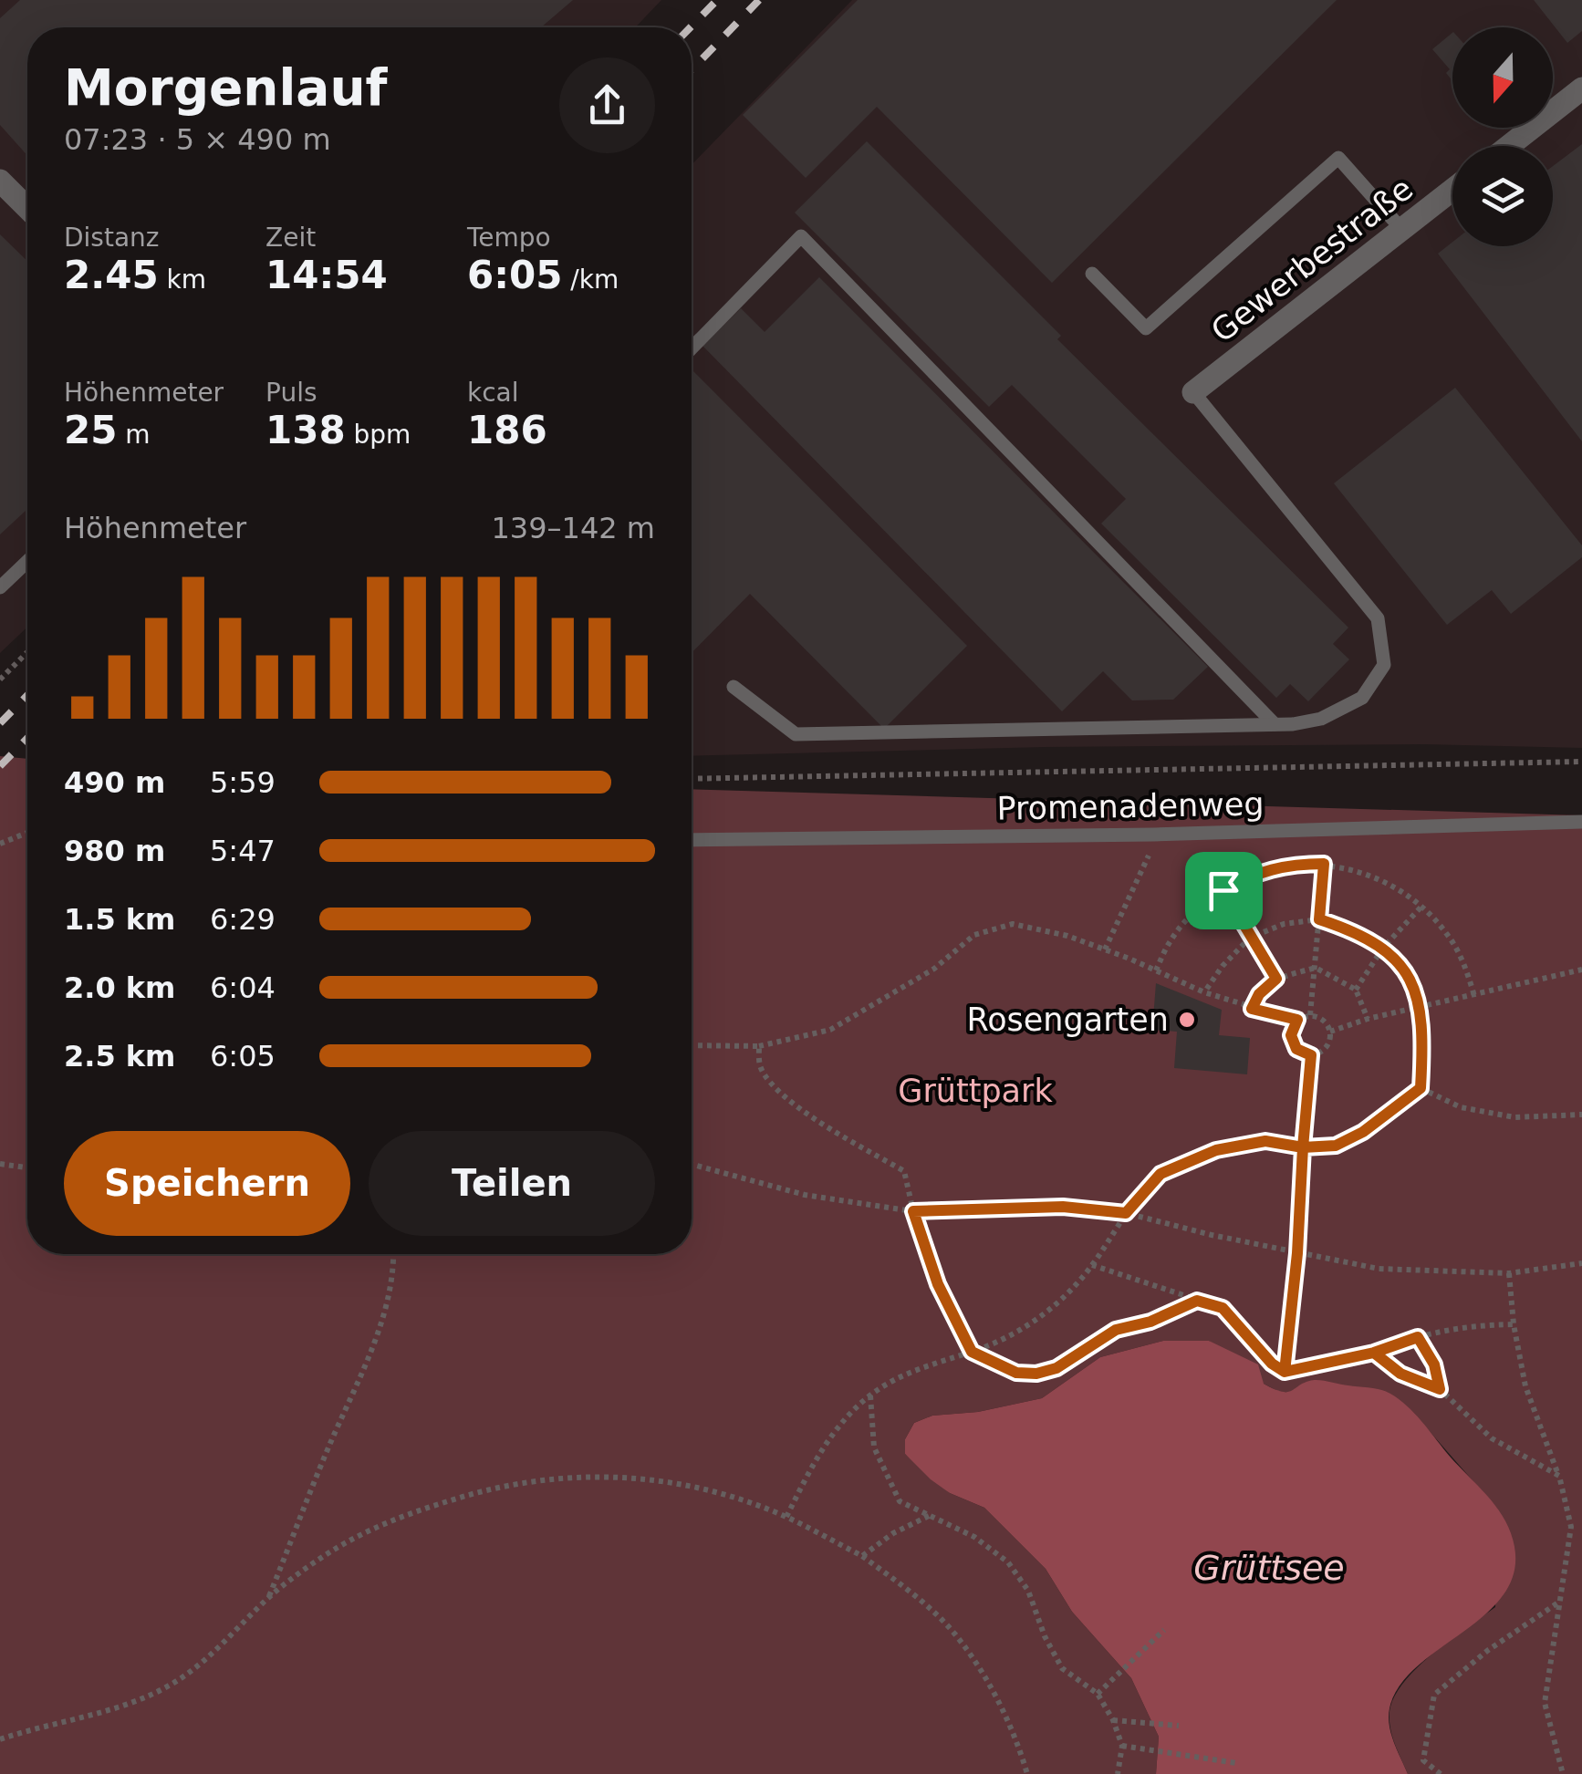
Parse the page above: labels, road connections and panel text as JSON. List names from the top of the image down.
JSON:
{
  "streets": {
    "street": ["Gewerbestraße"],
    "lane": ["Promenadenweg"]
  },
  "water": ["Grüttsee"],
  "parks": ["Grüttpark"],
  "places": ["Rosengarten"],
  "north": "bottom",
  "page": {
    "heading": ["Morgenlauf", "07:23 · 5 × 490 m"],
    "stats": [
      ["Distanz", "2.45 km"],
      ["Zeit", "14:54"],
      ["Tempo", "6:05 /km"],
      ["Höhenmeter", "25 m"],
      ["Puls", "138 bpm"],
      ["kcal", "186"]
    ],
    "chart": ["Höhenmeter", "139–142 m"],
    "list": [
      {
        "name": "490 m",
        "note": "5:59"
      },
      {
        "name": "980 m",
        "note": "5:47"
      },
      {
        "name": "1.5 km",
        "note": "6:29"
      },
      {
        "name": "2.0 km",
        "note": "6:04"
      },
      {
        "name": "2.5 km",
        "note": "6:05"
      }
    ],
    "buttons": ["Speichern", "Teilen"]
  }
}
